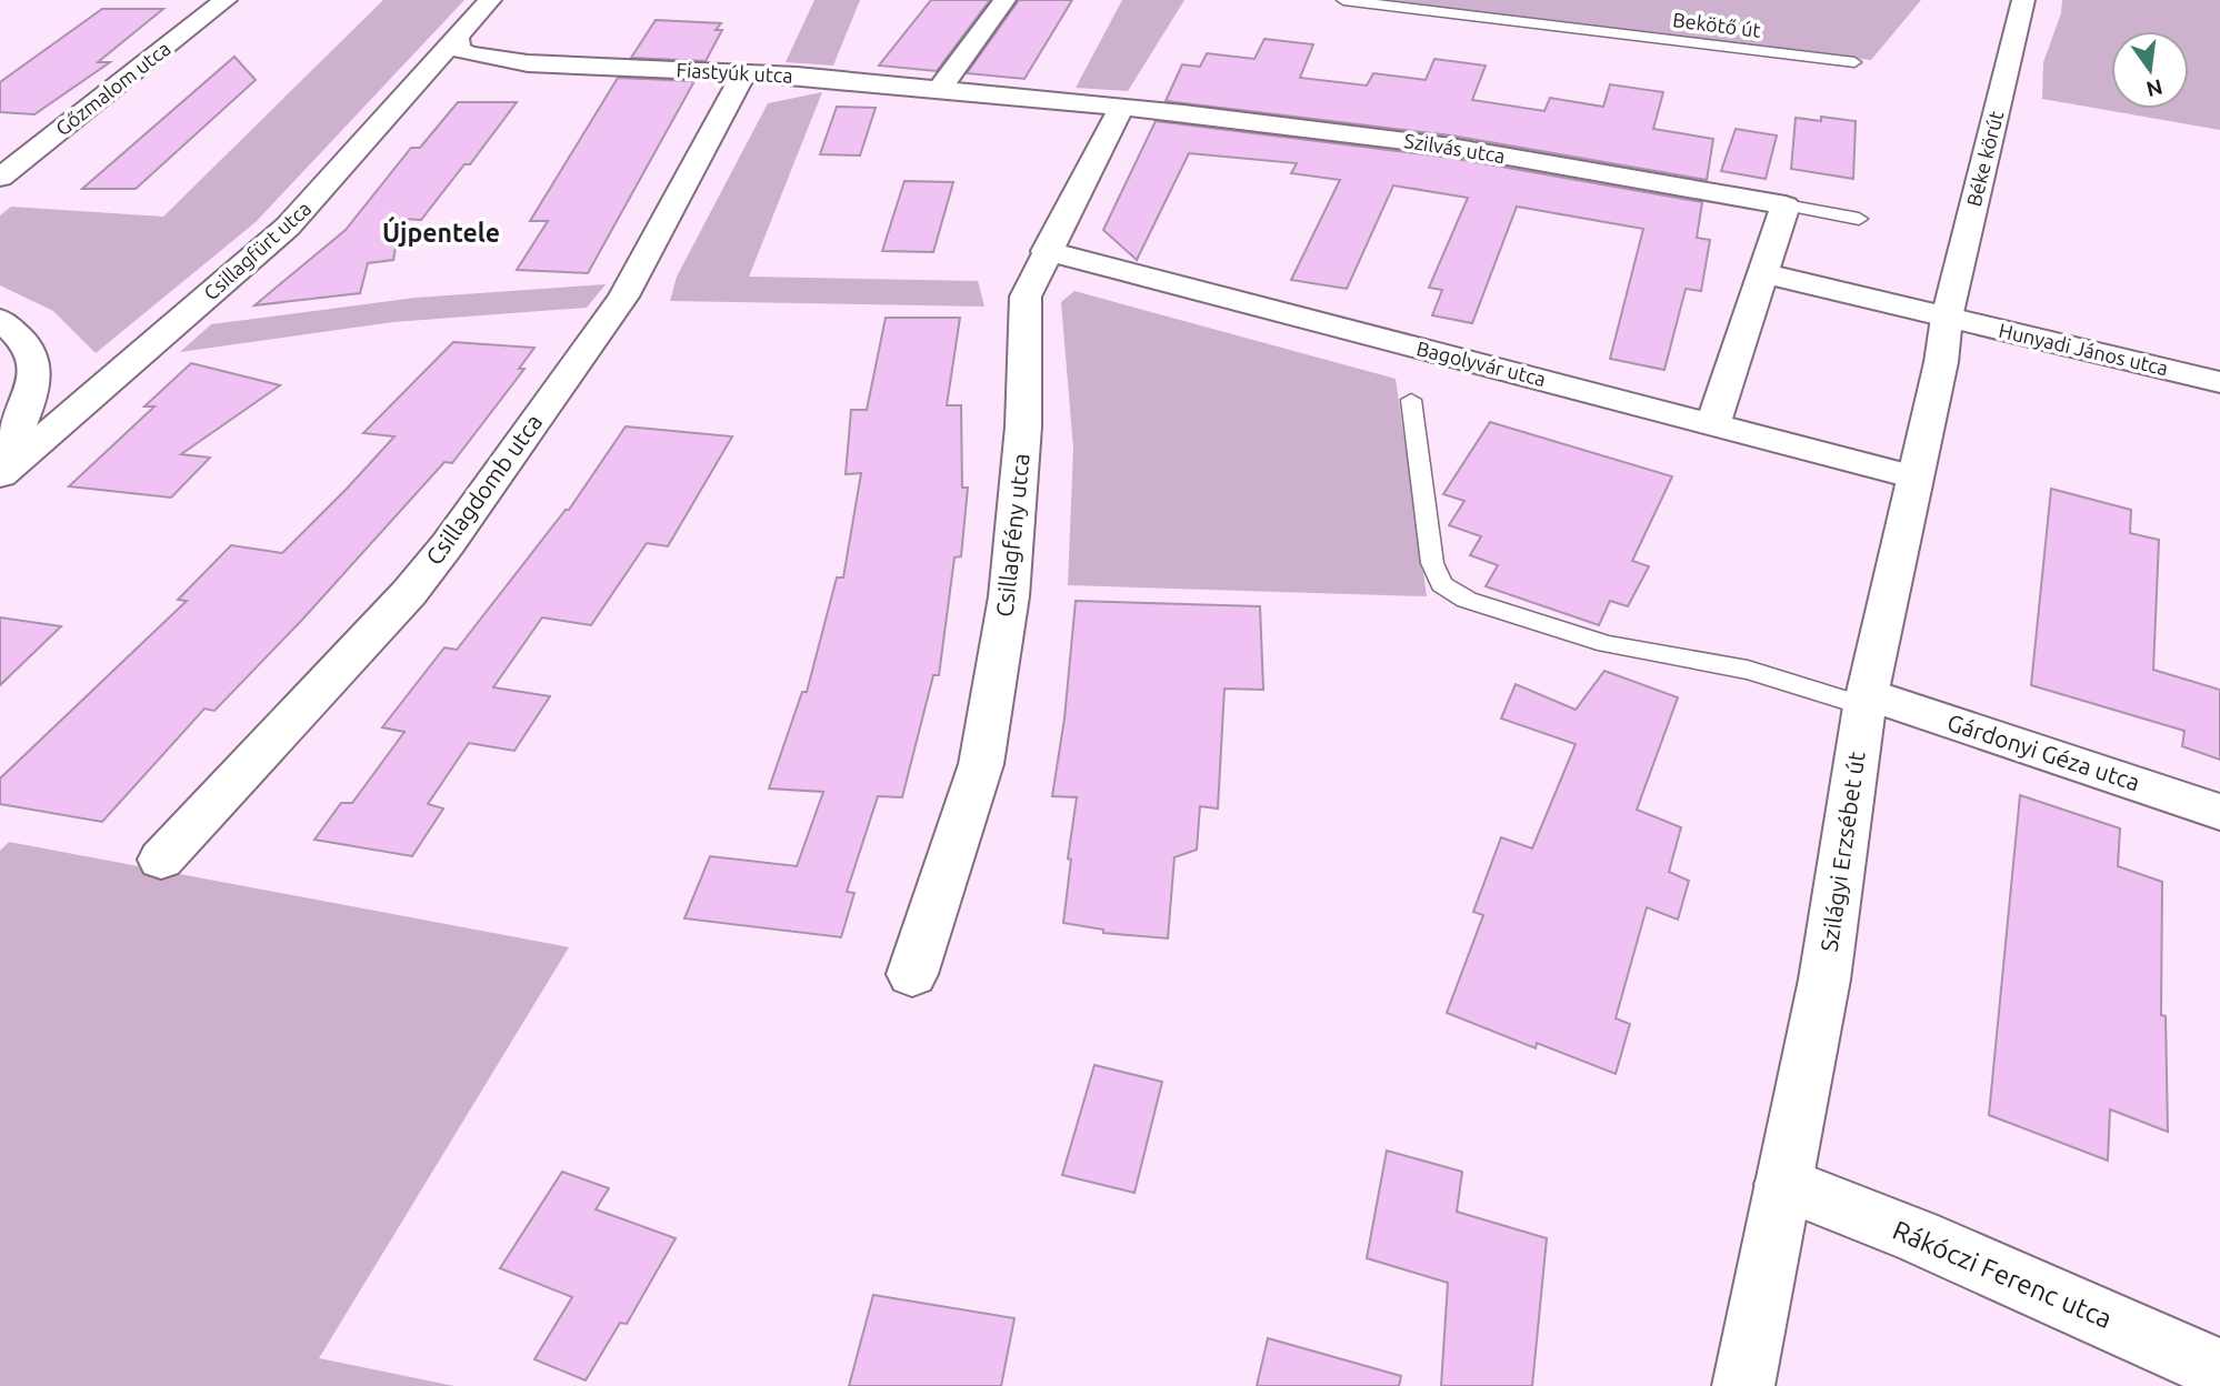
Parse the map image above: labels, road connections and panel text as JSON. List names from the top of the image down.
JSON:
{
  "streets": {
    "street": [
      "Fiastyúk utca",
      "Gőzmalom utca",
      "Szilvás utca",
      "Béke körút",
      "Csillagfürt utca",
      "Hunyadi János utca",
      "Bagolyvár utca",
      "Csillagdomb utca",
      "Csillagfény utca",
      "Gárdonyi Géza utca",
      "Szilágyi Erzsébet út",
      "Rákóczi Ferenc utca"
    ],
    "lane": ["Bekötő út"]
  },
  "crossings": [
    ["Fiastyúk utca", "Szilvás utca"],
    ["Fiastyúk utca", "Csillagfürt utca"],
    ["Fiastyúk utca", "Csillagdomb utca"],
    ["Fiastyúk utca", "Csillagfény utca"],
    ["Szilvás utca", "Csillagfény utca"],
    ["Béke körút", "Hunyadi János utca"],
    ["Béke körút", "Szilágyi Erzsébet út"],
    ["Hunyadi János utca", "Szilágyi Erzsébet út"],
    ["Bagolyvár utca", "Csillagfény utca"],
    ["Bagolyvár utca", "Szilágyi Erzsébet út"],
    ["Gárdonyi Géza utca", "Szilágyi Erzsébet út"],
    ["Szilágyi Erzsébet út", "Rákóczi Ferenc utca"]
  ],
  "districts": ["Újpentele"],
  "north": "bottom"
}
